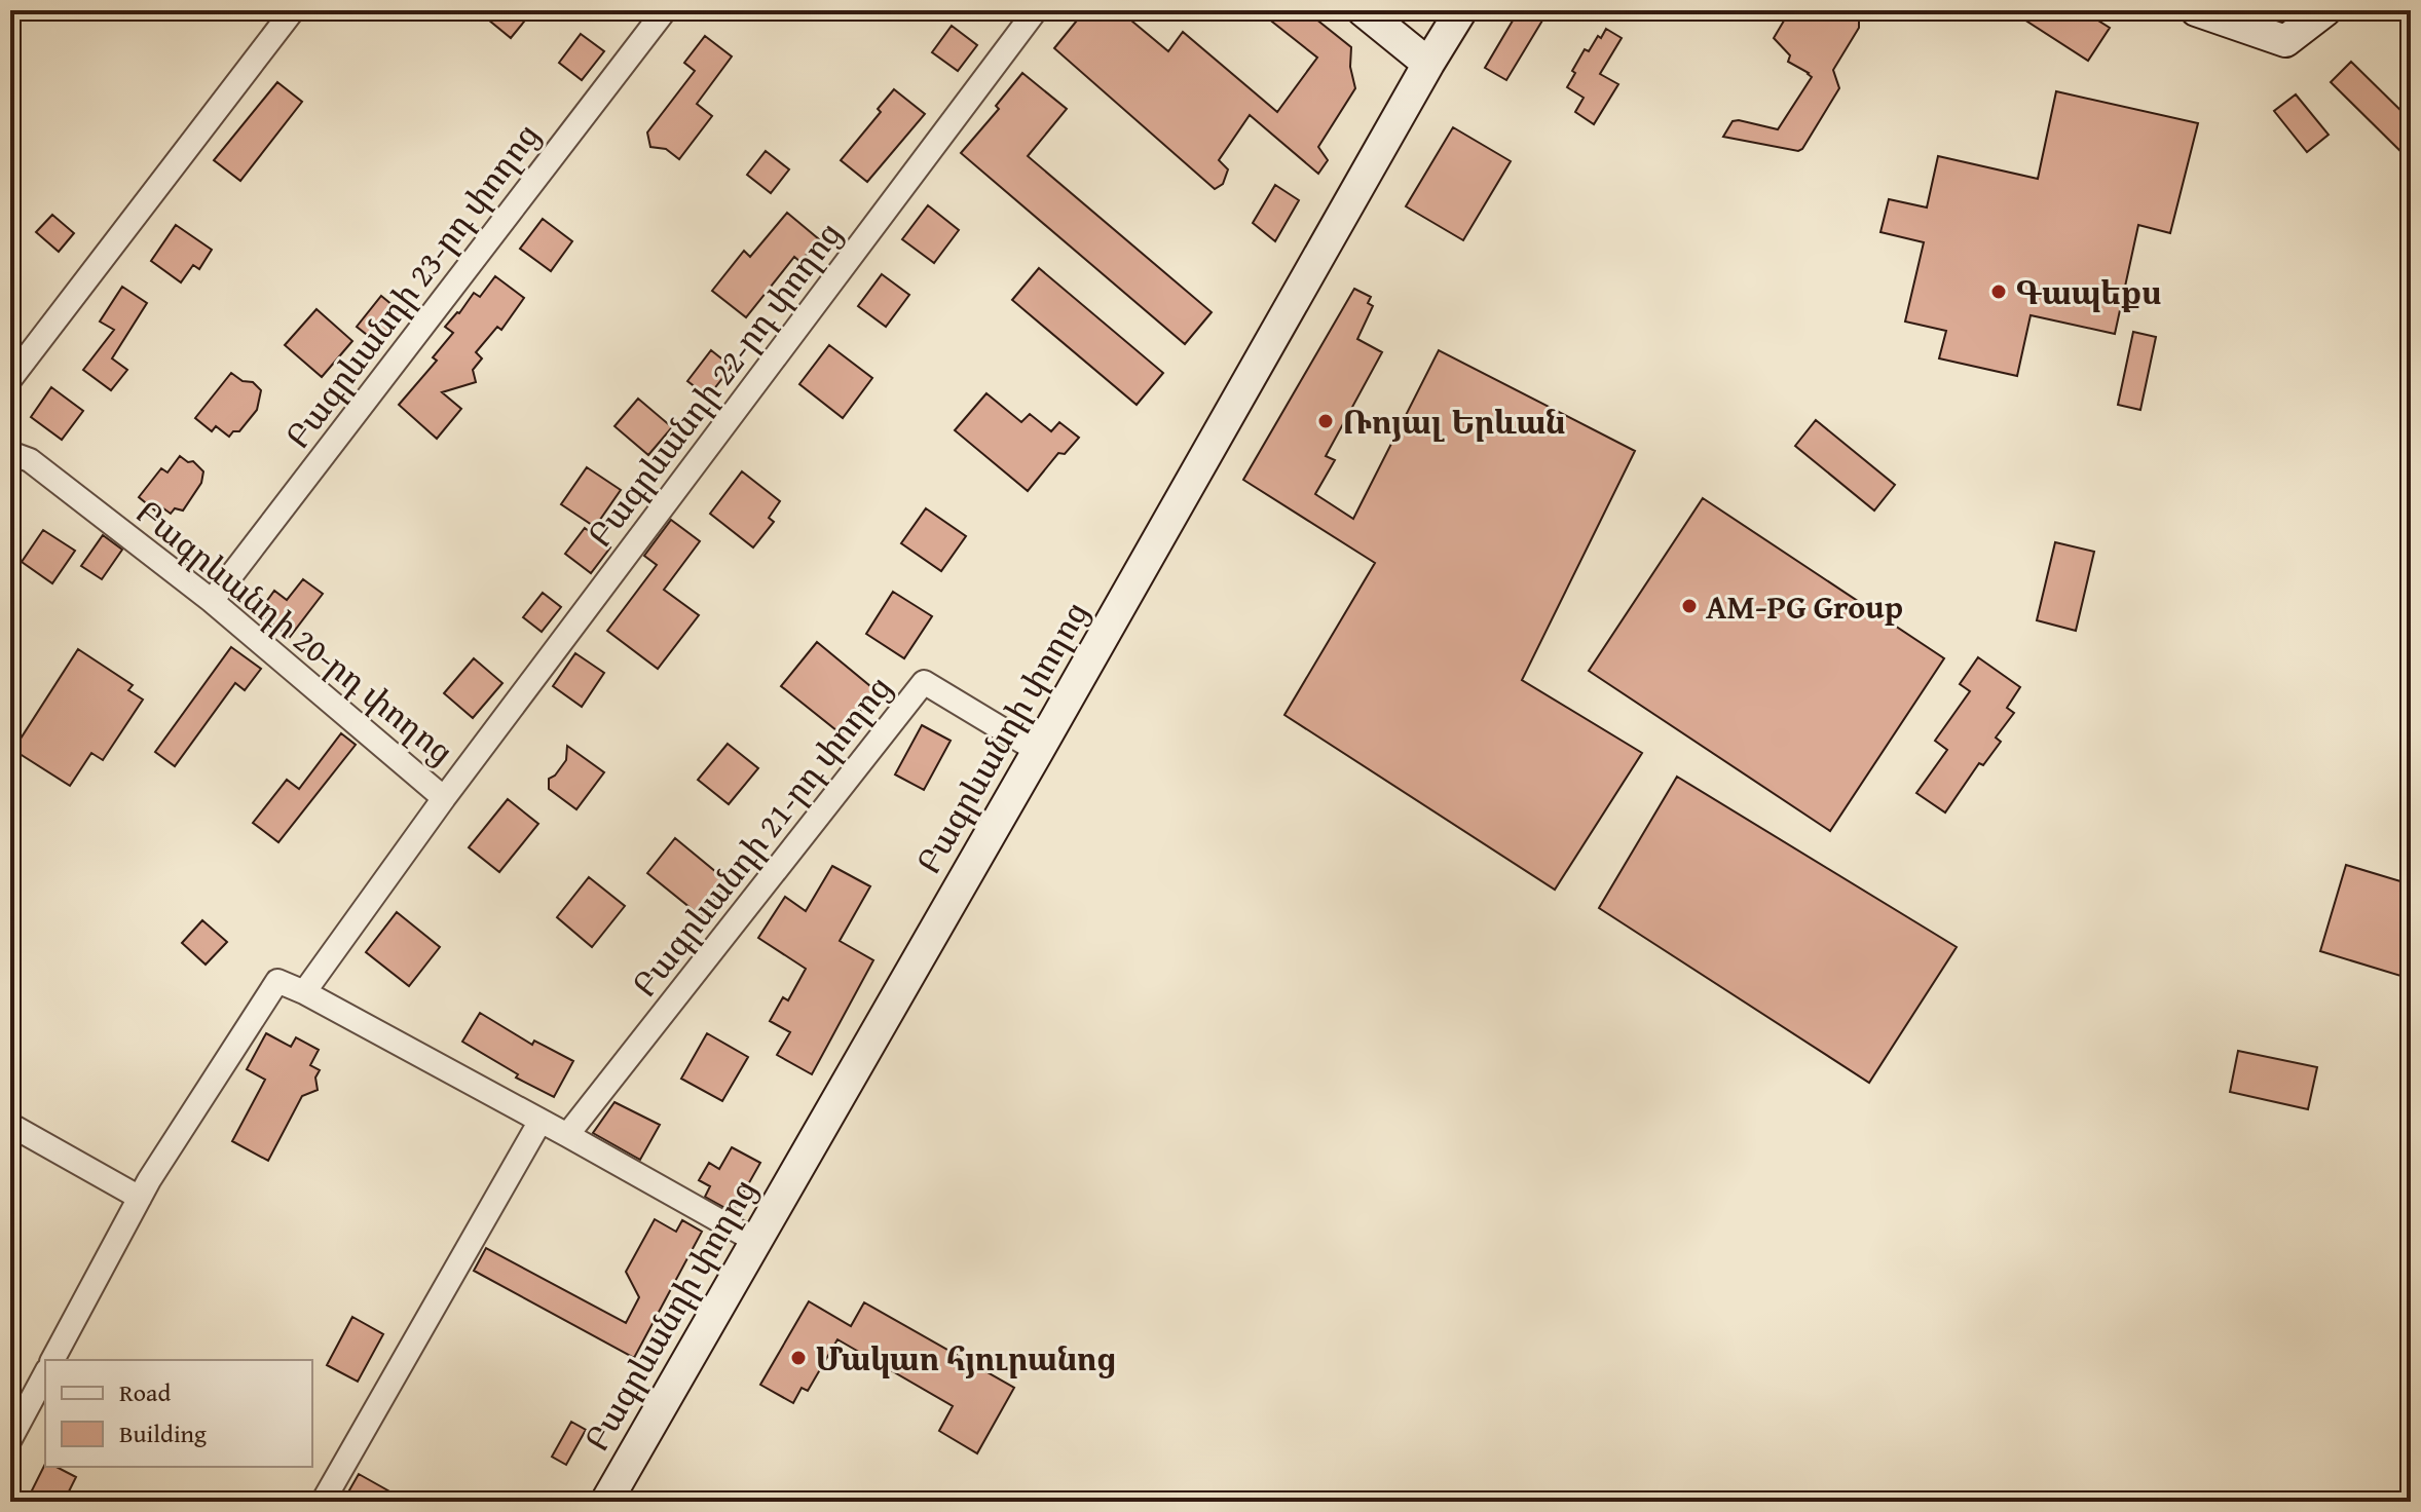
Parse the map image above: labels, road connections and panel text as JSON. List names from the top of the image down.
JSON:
{
  "streets": {
    "main road": ["Բագրևանդի փողոց"],
    "street": [
      "Բագրևանդի 23-րդ փողոց",
      "Բագրևանդի 22-րդ փողոց",
      "Բագրևանդի 20-րդ փողոց",
      "Բագրևանդի 21-րդ փողոց"
    ]
  },
  "crossings": [
    ["Բագրևանդի 23-րդ փողոց", "Բագրևանդի 20-րդ փողոց"],
    ["Բագրևանդի 22-րդ փողոց", "Բագրևանդի 20-րդ փողոց"],
    ["Բագրևանդի փողոց", "Բագրևանդի 21-րդ փողոց"]
  ],
  "places": [
    "Գապեքս",
    "Ռոյալ Երևան",
    "AM-PG Group",
    "Մակաո հյուրանոց"
  ],
  "legend": ["Road", "Building"]
}
